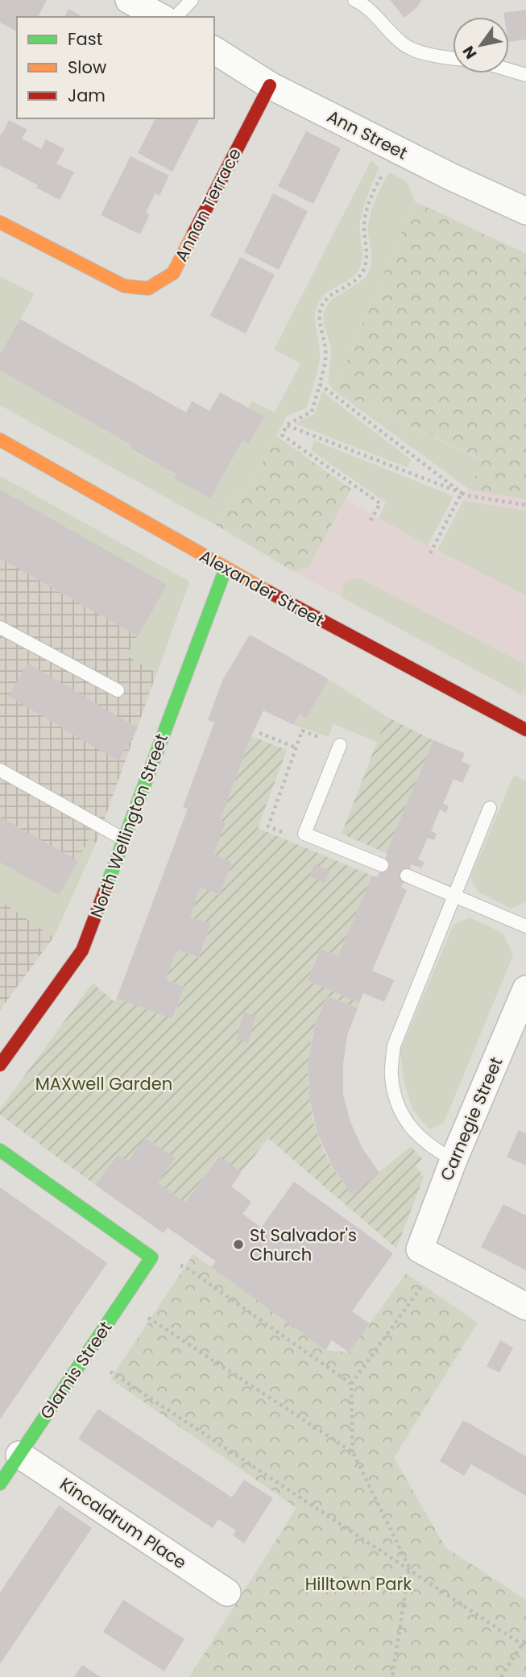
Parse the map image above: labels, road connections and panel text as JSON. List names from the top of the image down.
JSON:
{
  "streets": {
    "street": [
      "Ann Street",
      "Annan Terrace",
      "Alexander Street",
      "North Wellington Street",
      "Carnegie Street",
      "Glamis Street",
      "Kincaldrum Place"
    ]
  },
  "crossings": [
    ["Ann Street", "Annan Terrace"],
    ["Alexander Street", "North Wellington Street"],
    ["Glamis Street", "Kincaldrum Place"]
  ],
  "parks": ["MAXwell Garden", "Hilltown Park"],
  "places": ["St Salvador's Church"],
  "legend": ["Fast", "Slow", "Jam"],
  "north": "bottom left"
}
